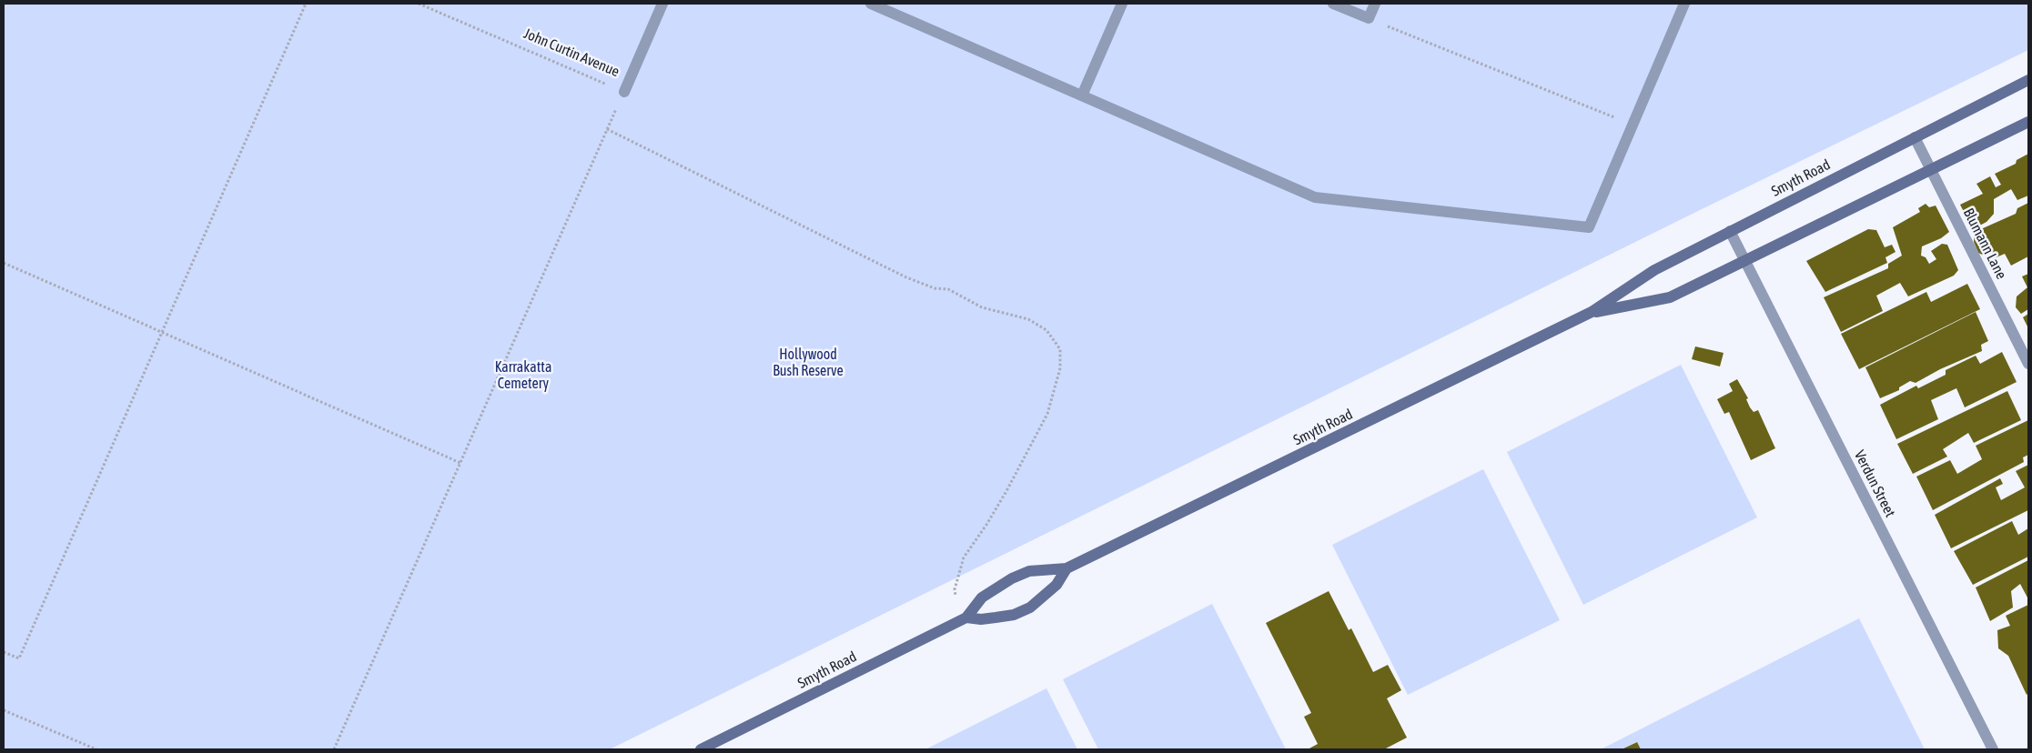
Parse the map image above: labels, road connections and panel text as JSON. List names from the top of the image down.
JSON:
{
  "streets": {
    "main road": ["Smyth Road"],
    "street": ["John Curtin Avenue", "Blumann Lane", "Verdun Street"]
  },
  "crossings": [
    ["Smyth Road", "Blumann Lane"],
    ["Smyth Road", "Verdun Street"]
  ],
  "parks": ["Hollywood Bush Reserve", "Karrakatta Cemetery"]
}
